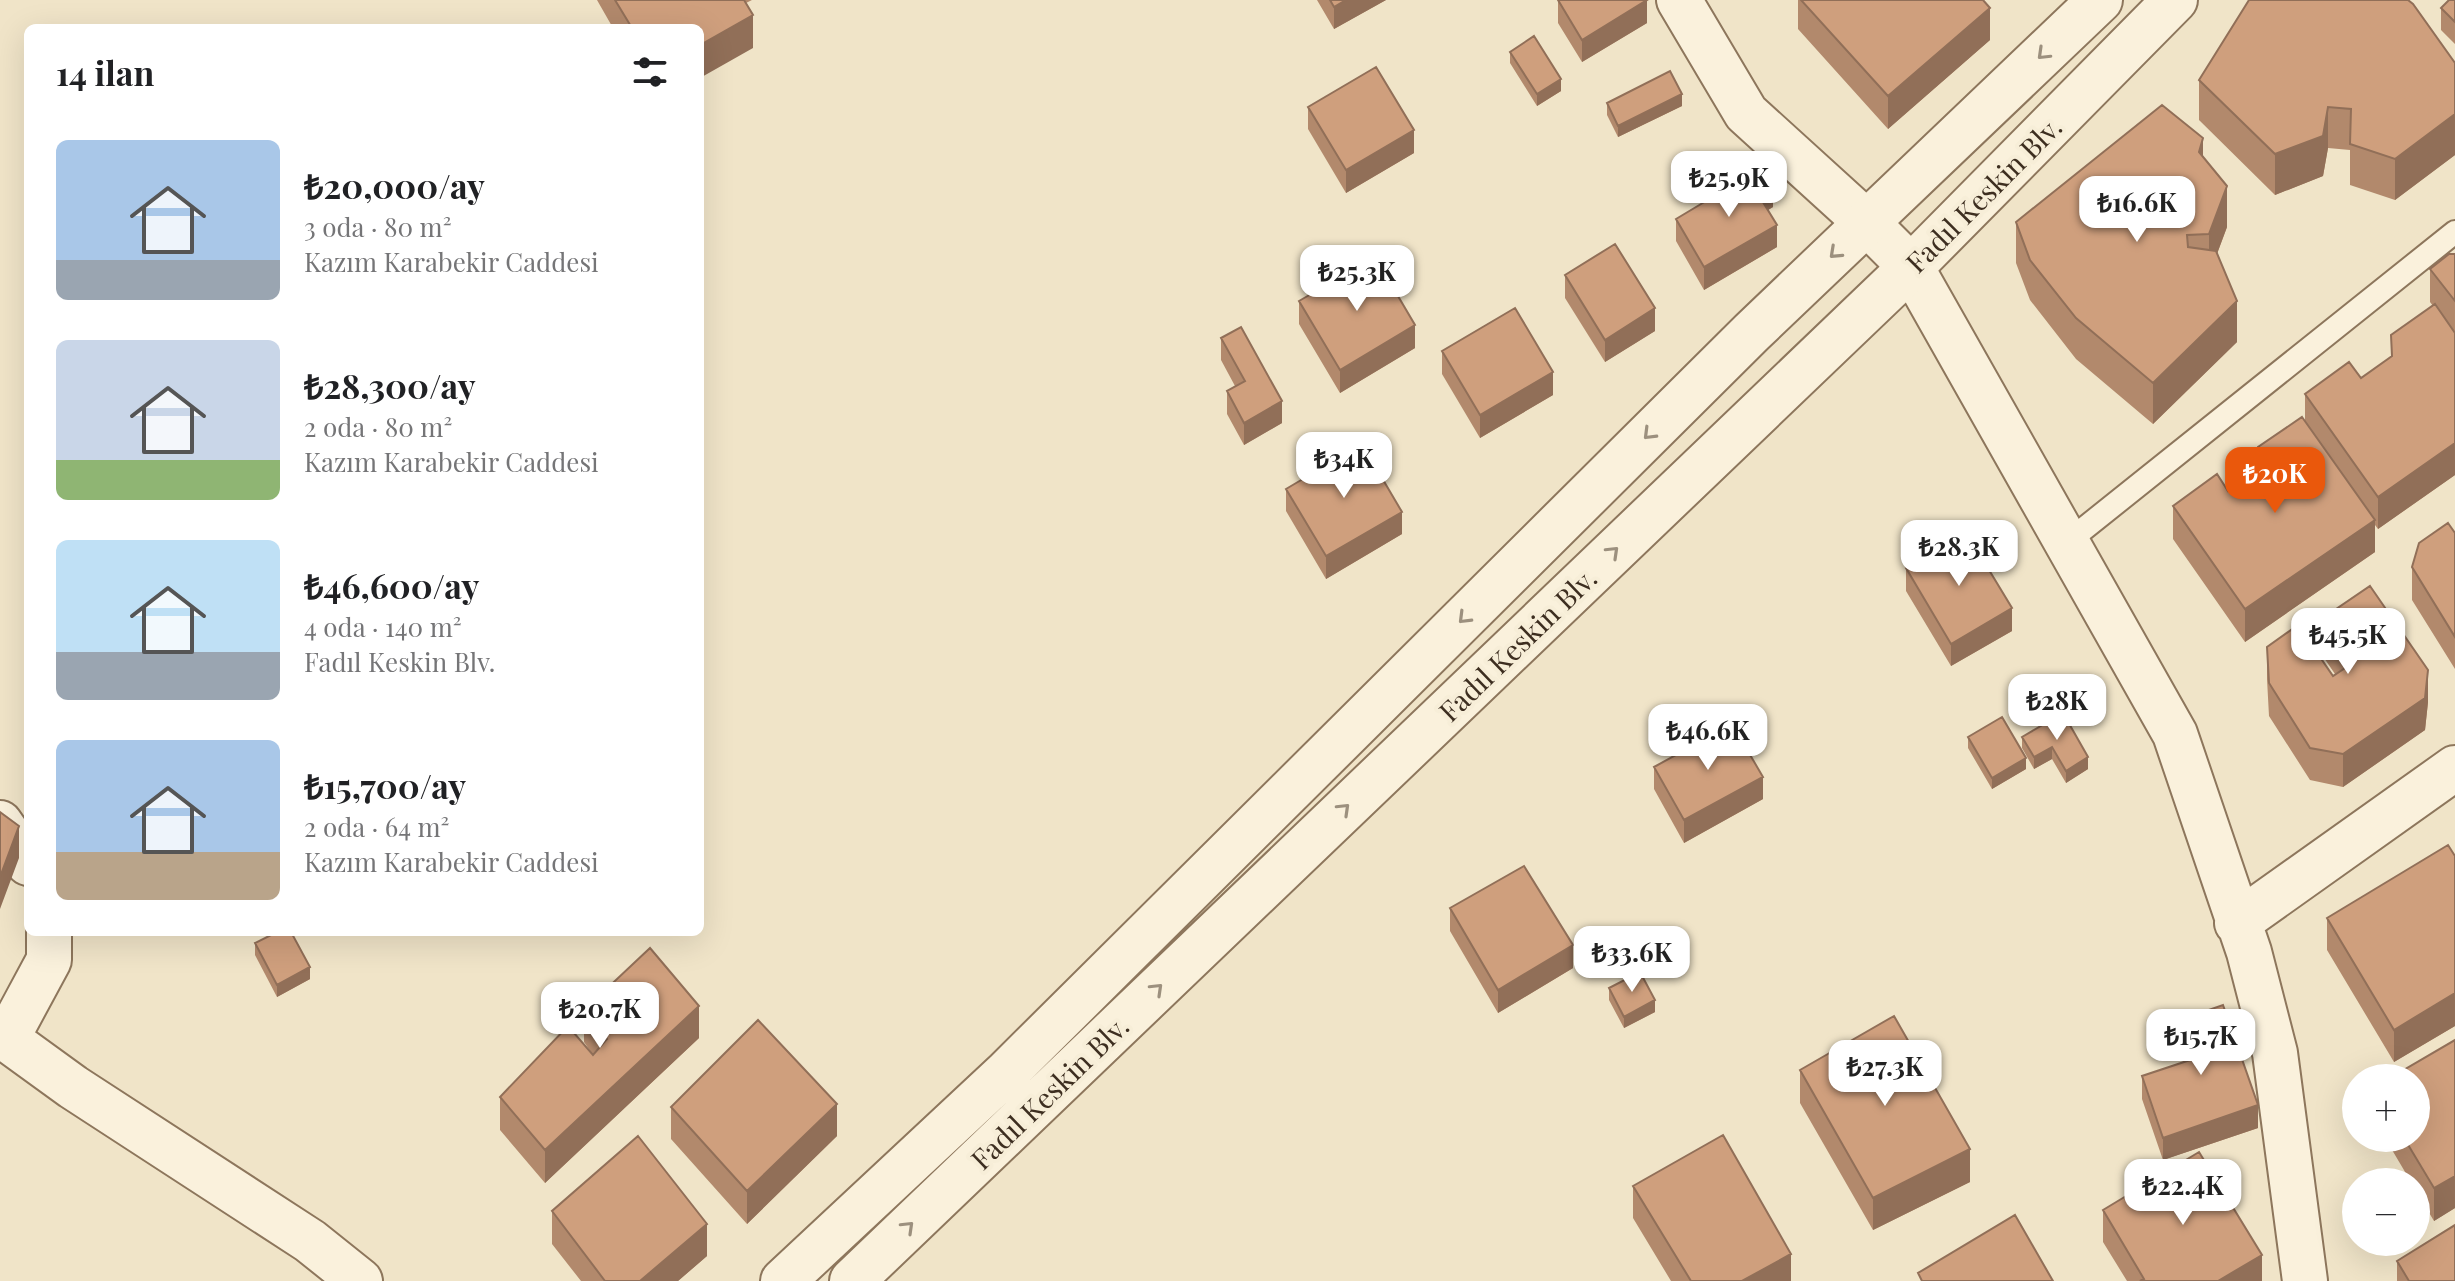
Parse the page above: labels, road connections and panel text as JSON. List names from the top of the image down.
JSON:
{
  "streets": {
    "street": ["Fadıl Keskin Blv."]
  },
  "page": {
    "heading": "14 ilan",
    "list": [
      {
        "name": "₺20,000/ay",
        "note": "3 oda · 80 m² · Kazım Karabekir Caddesi"
      },
      {
        "name": "₺28,300/ay",
        "note": "2 oda · 80 m² · Kazım Karabekir Caddesi"
      },
      {
        "name": "₺46,600/ay",
        "note": "4 oda · 140 m² · Fadıl Keskin Blv."
      },
      {
        "name": "₺15,700/ay",
        "note": "2 oda · 64 m² · Kazım Karabekir Caddesi"
      }
    ],
    "price": [
      "₺25.9K",
      "₺16.6K",
      "₺25.3K",
      "₺34K",
      "₺20K",
      "₺28.3K",
      "₺45.5K",
      "₺28K",
      "₺46.6K",
      "₺33.6K",
      "₺20.7K",
      "₺15.7K",
      "₺27.3K",
      "₺22.4K"
    ],
    "map_buttons": ["+", "−"]
  }
}
